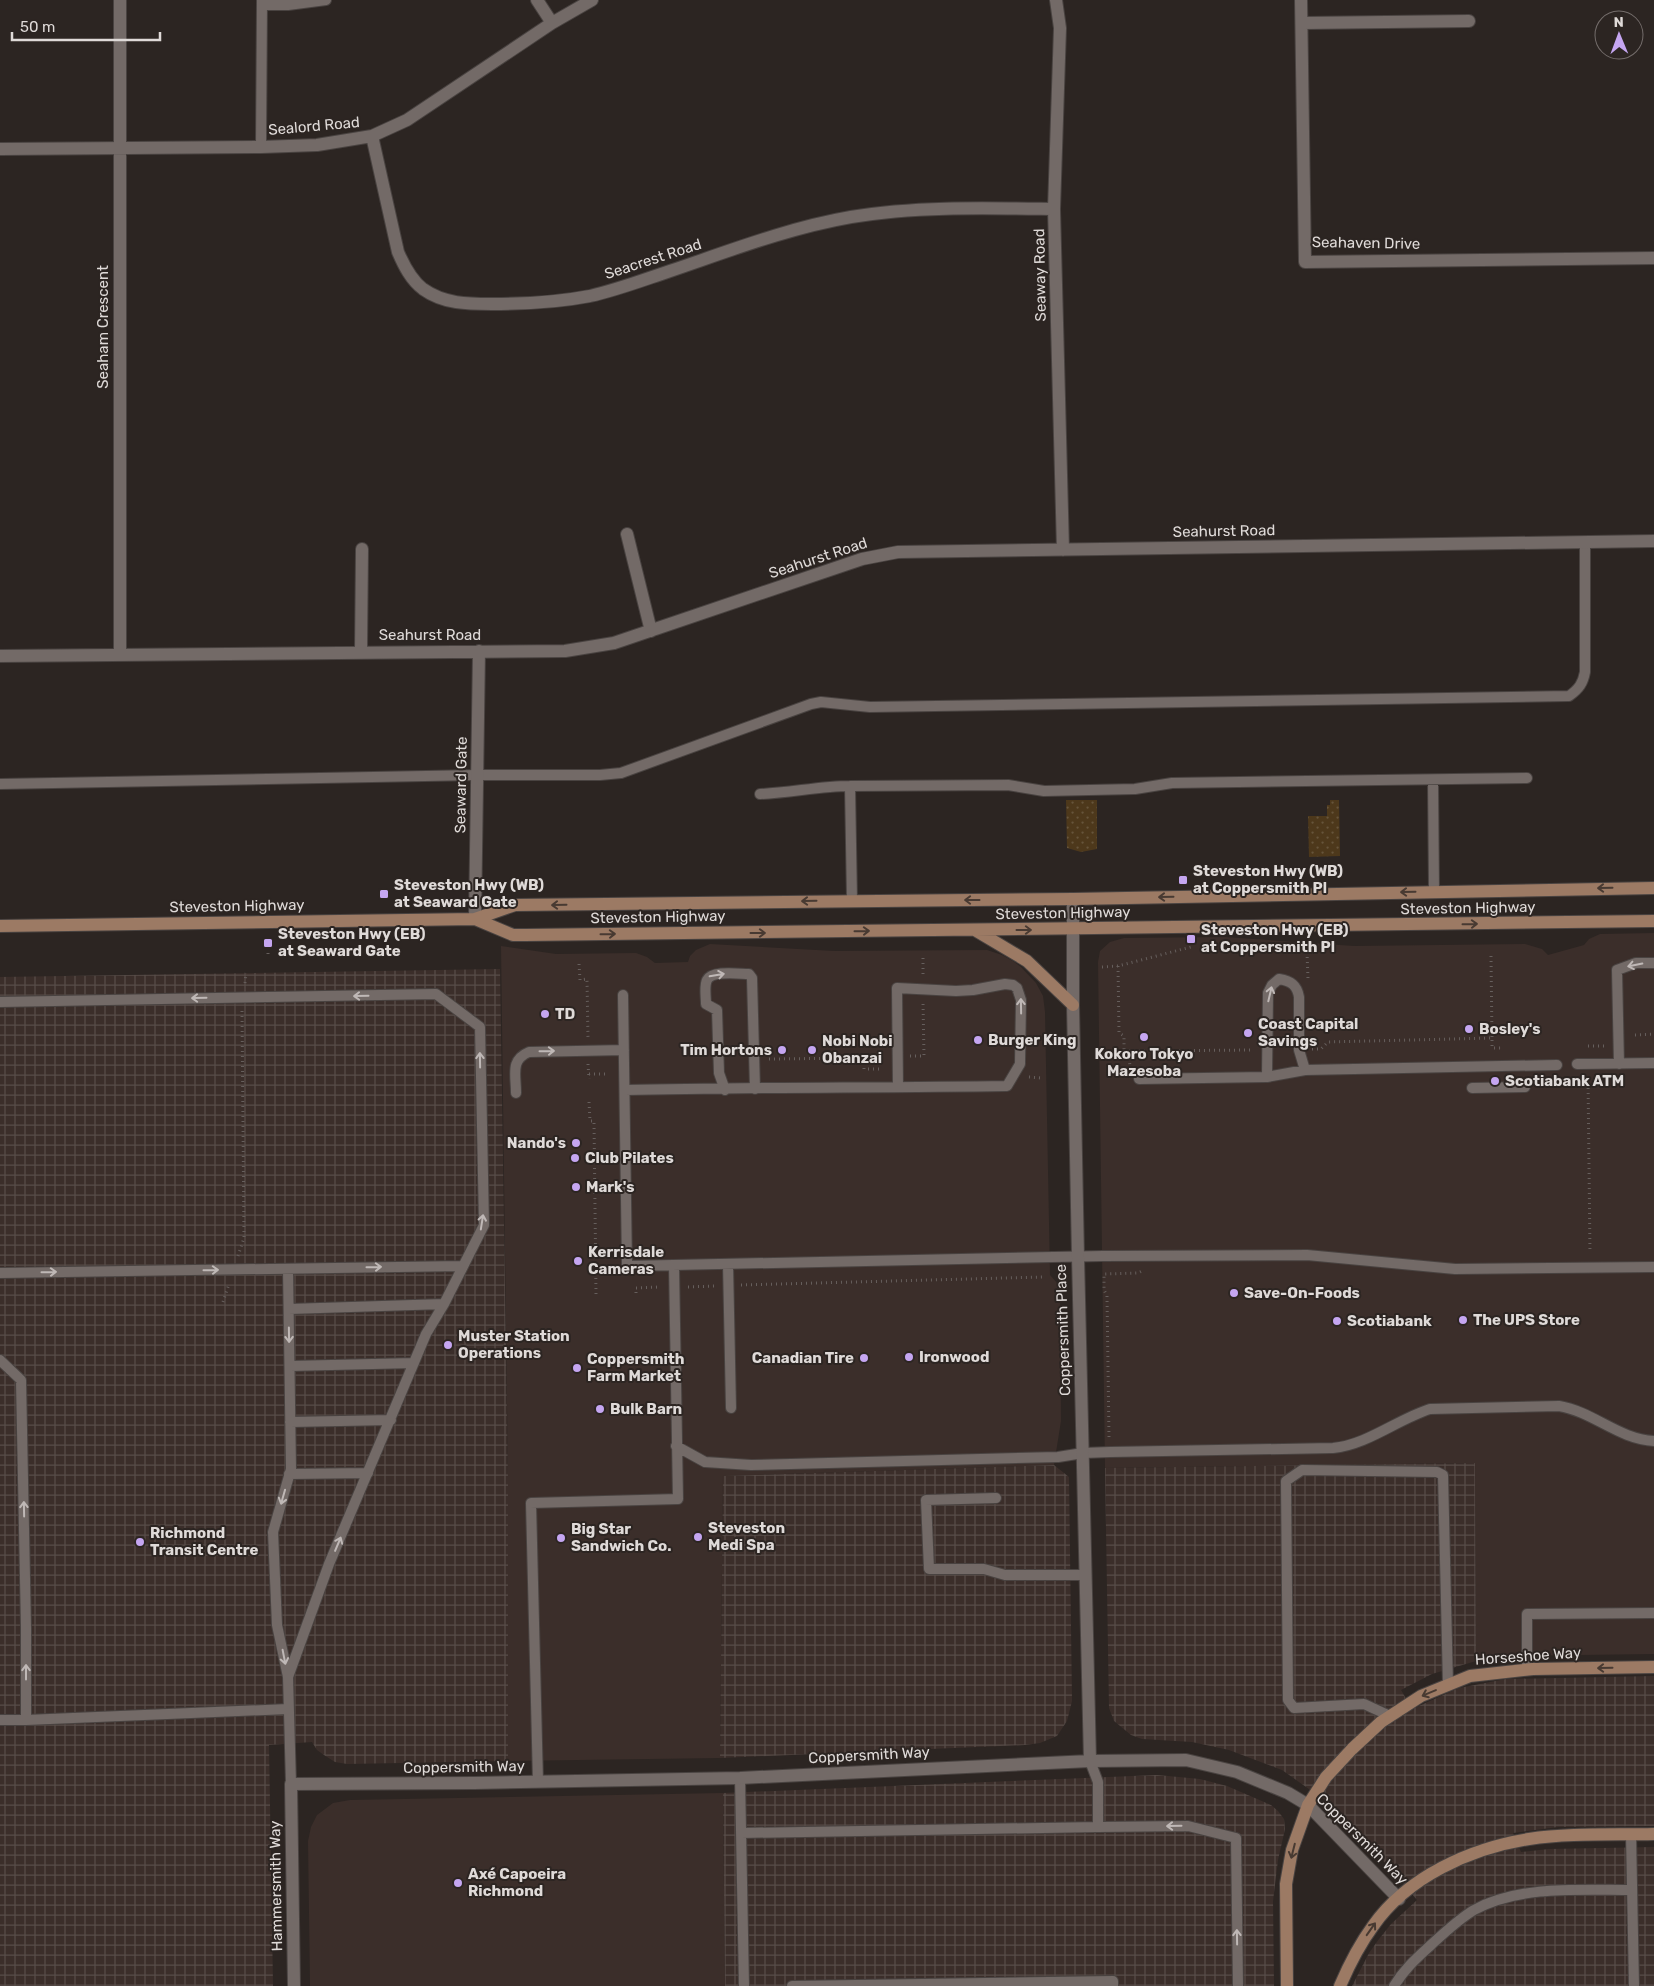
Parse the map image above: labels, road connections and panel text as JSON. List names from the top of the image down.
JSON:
{
  "streets": {
    "main road": ["Steveston Highway", "Horseshoe Way"],
    "street": [
      "Sealord Road",
      "Seahaven Drive",
      "Seacrest Road",
      "Seaway Road",
      "Seaham Crescent",
      "Seahurst Road",
      "Seaward Gate",
      "Coppersmith Place",
      "Coppersmith Way",
      "Hammersmith Way"
    ]
  },
  "crossings": [
    ["Sealord Road", "Seacrest Road"],
    ["Sealord Road", "Seaham Crescent"],
    ["Seacrest Road", "Seaway Road"],
    ["Seaway Road", "Seahurst Road"],
    ["Seaham Crescent", "Seahurst Road"],
    ["Seahurst Road", "Seaward Gate"],
    ["Seaward Gate", "Steveston Highway"],
    ["Steveston Highway", "Coppersmith Place"],
    ["Coppersmith Place", "Coppersmith Way"],
    ["Horseshoe Way", "Coppersmith Way"],
    ["Coppersmith Way", "Hammersmith Way"]
  ],
  "places": {
    "transit": [
      "Steveston Hwy (WB) at Coppersmith Pl",
      "Steveston Hwy (WB) at Seaward Gate",
      "Steveston Hwy (EB) at Coppersmith Pl",
      "Steveston Hwy (EB) at Seaward Gate"
    ],
    "other": [
      "TD",
      "Bosley's",
      "Coast Capital Savings",
      "Kokoro Tokyo Mazesoba",
      "Burger King",
      "Tim Hortons",
      "Nobi Nobi Obanzai",
      "Scotiabank ATM",
      "Nando's",
      "Club Pilates",
      "Mark's",
      "Kerrisdale Cameras",
      "Save-On-Foods",
      "The UPS Store",
      "Scotiabank",
      "Muster Station Operations",
      "Ironwood",
      "Canadian Tire",
      "Coppersmith Farm Market",
      "Bulk Barn",
      "Steveston Medi Spa",
      "Big Star Sandwich Co.",
      "Richmond Transit Centre",
      "Axé Capoeira Richmond"
    ]
  },
  "scale_bar": "50 m",
  "north": "top"
}
